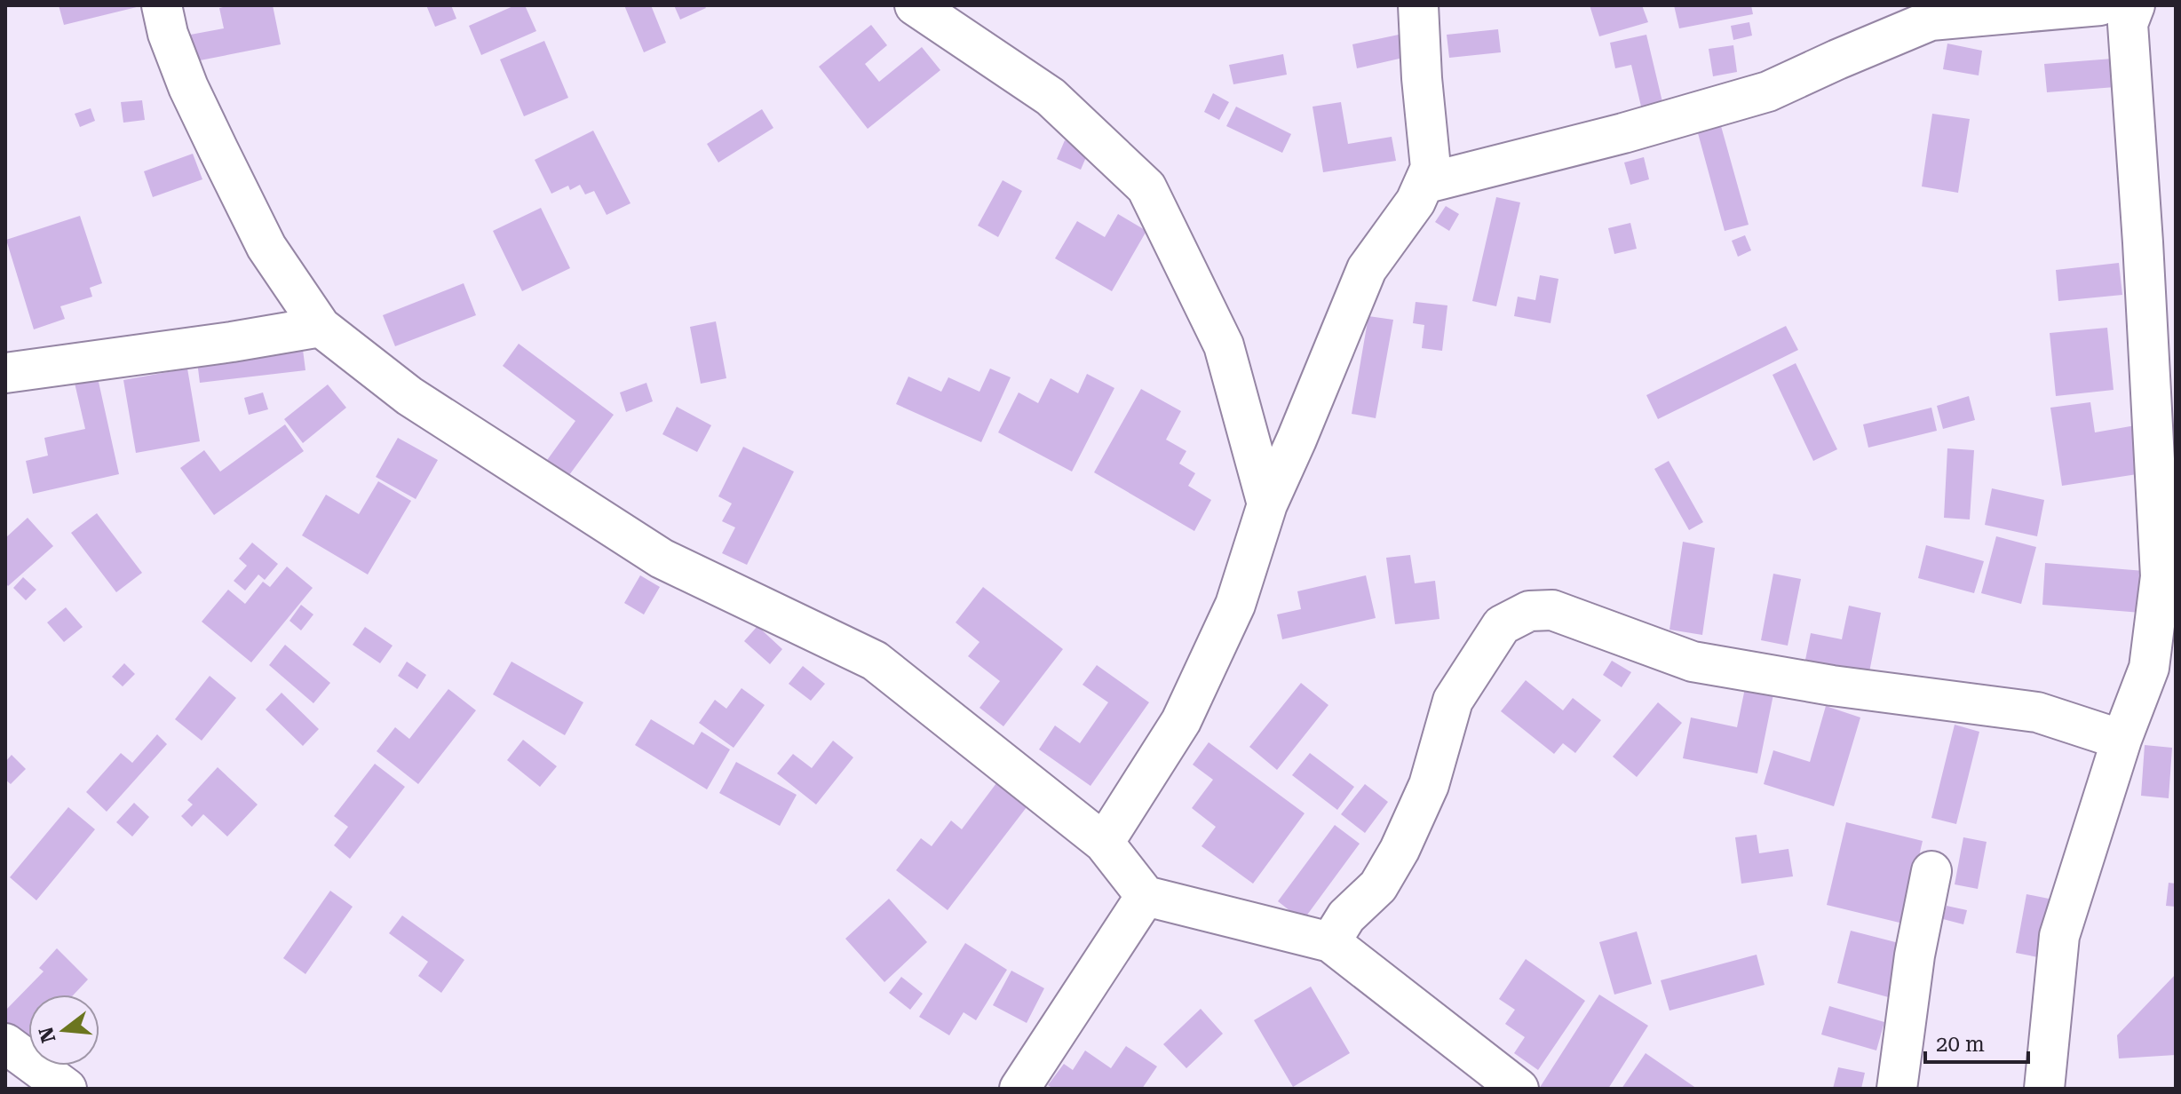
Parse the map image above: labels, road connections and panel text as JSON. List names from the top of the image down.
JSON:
{
  "scale_bar": "20 m",
  "north": "left"
}
